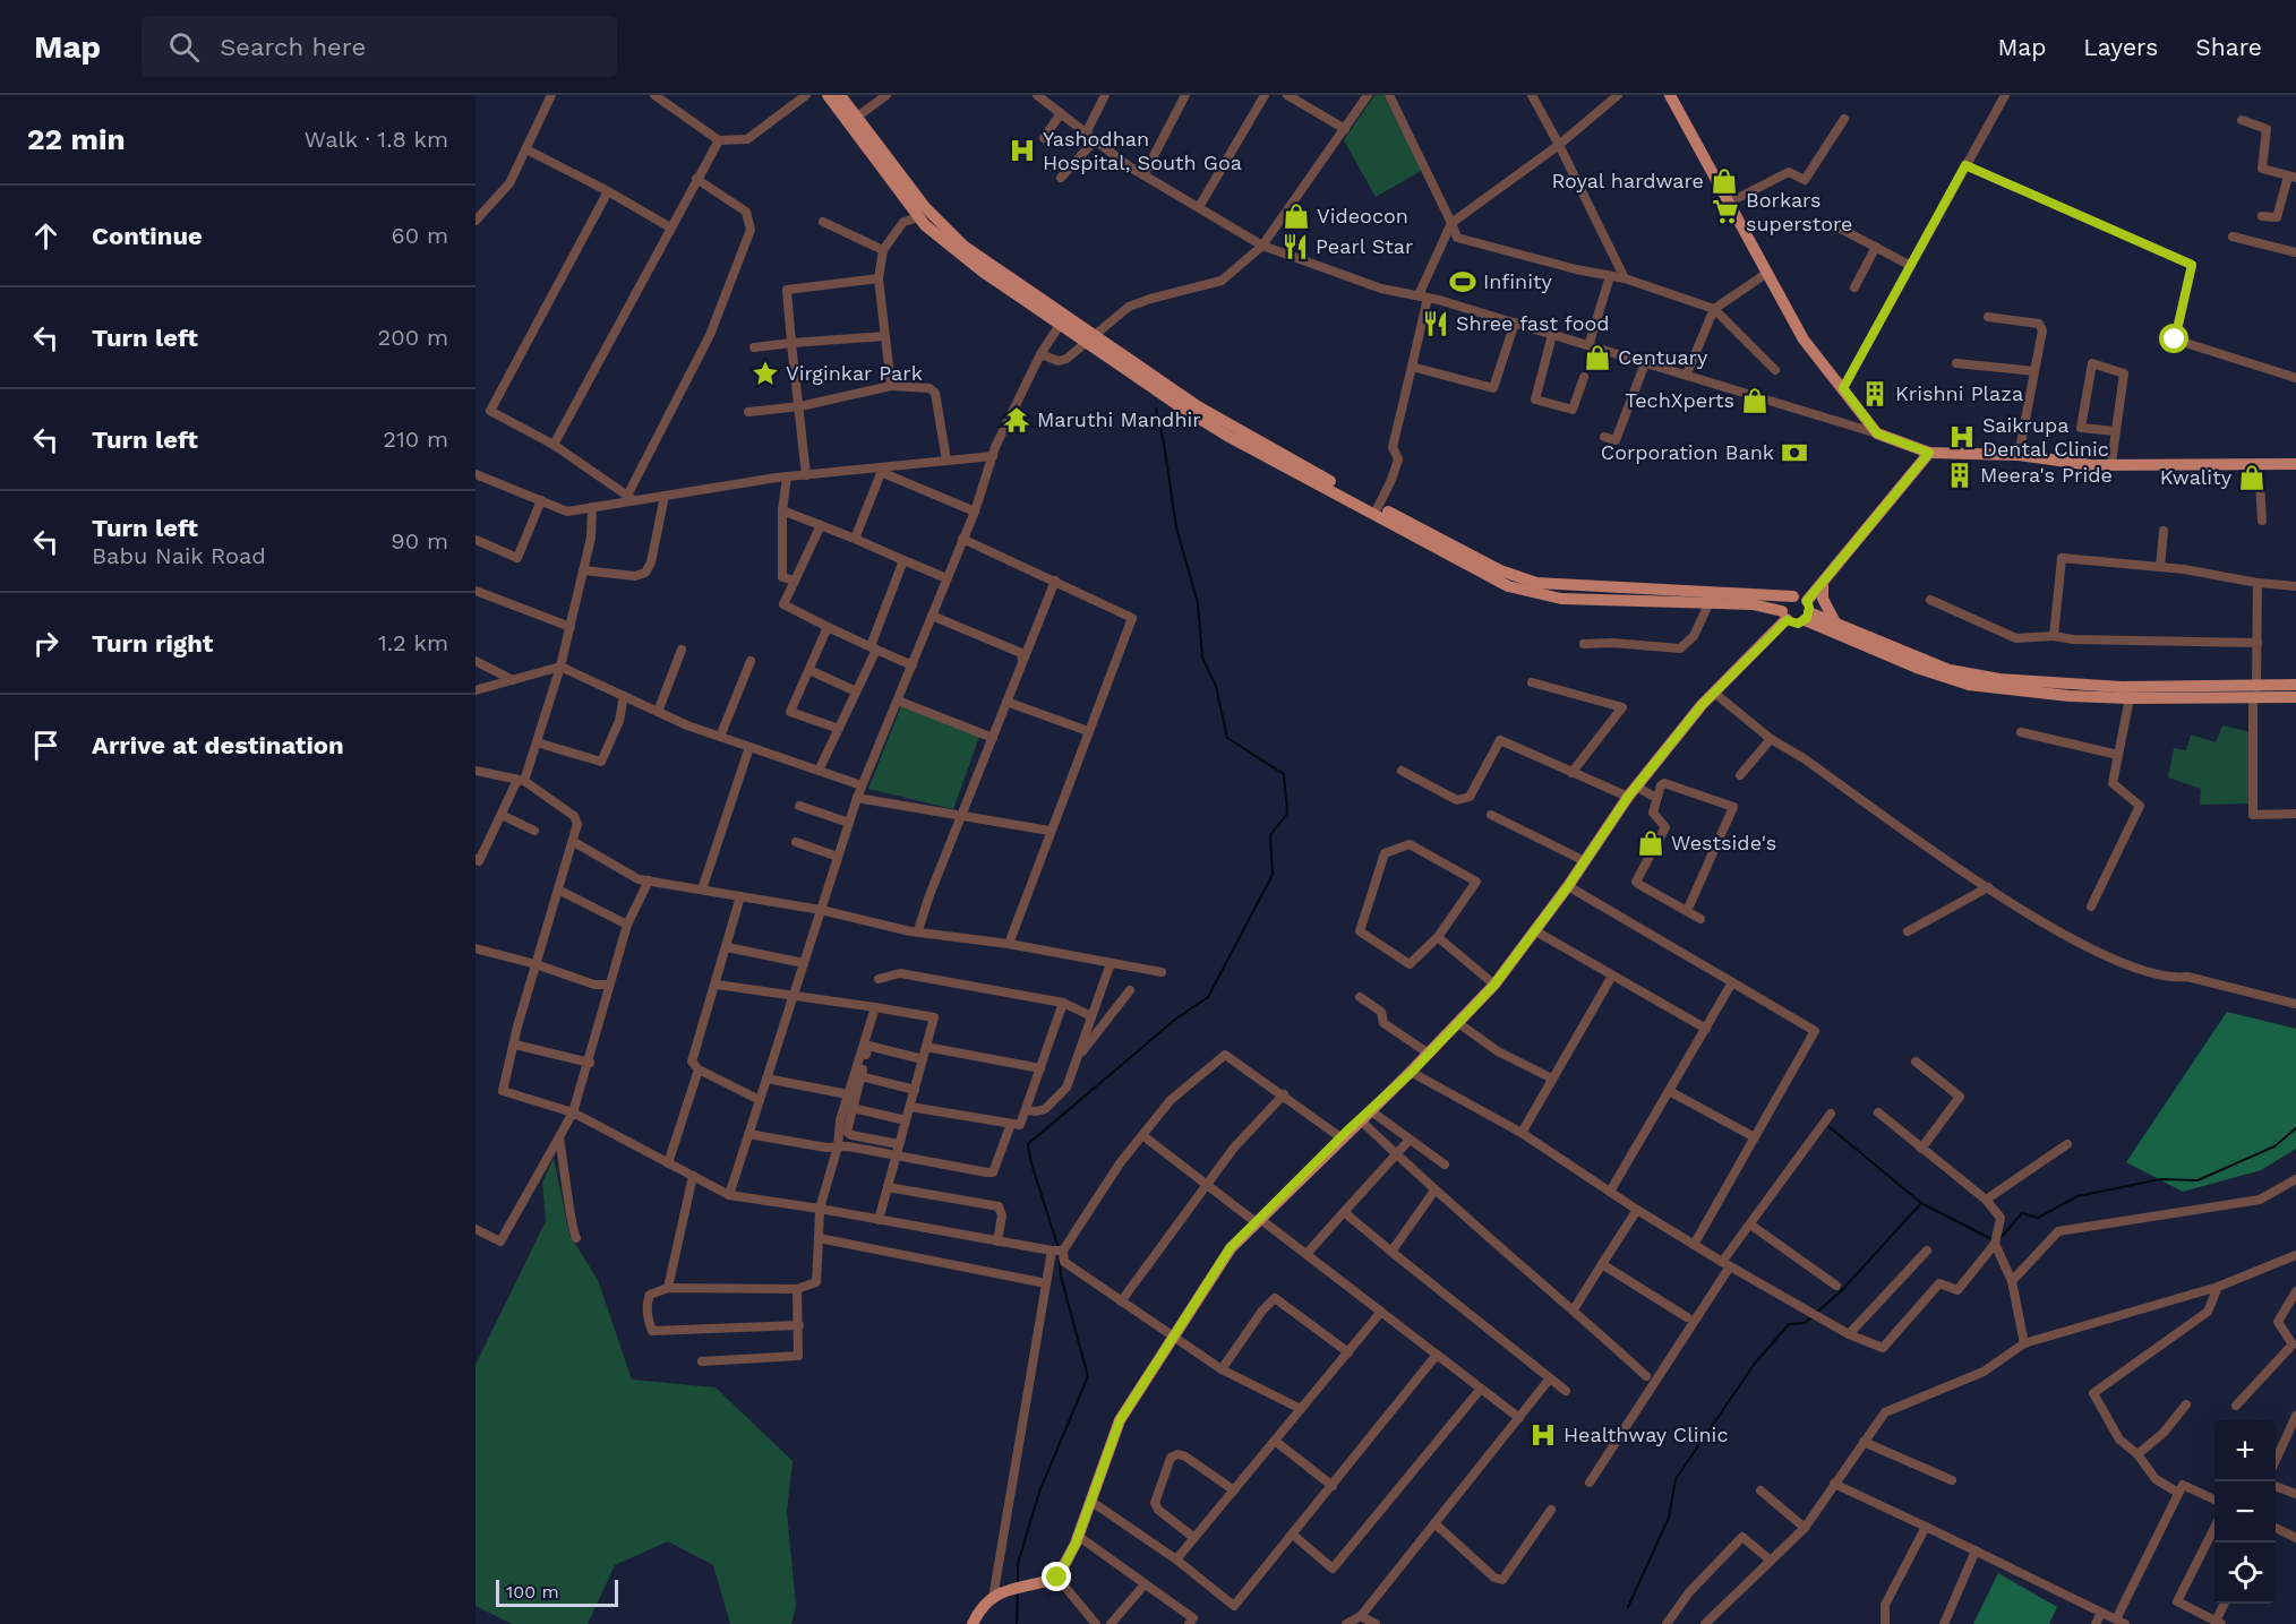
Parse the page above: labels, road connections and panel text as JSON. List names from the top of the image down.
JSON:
{
  "places": {
    "hospital": ["Yashodhan Hospital, South Goa", "Saikrupa Dental Clinic", "Healthway Clinic"],
    "shop": [
      "Royal hardware",
      "Videocon",
      "Centuary",
      "TechXperts",
      "Kwality",
      "Westside's"
    ],
    "supermarket": ["Borkars superstore"],
    "restaurant": ["Pearl Star", "Shree fast food"],
    "sports": ["Infinity"],
    "place": ["Virginkar Park"],
    "building": ["Krishni Plaza", "Meera's Pride"],
    "temple": ["Maruthi Mandhir"],
    "bank": ["Corporation Bank"]
  },
  "scale_bar": "100 m",
  "page": {
    "header": "Map",
    "search": "Search here",
    "nav": ["Map", "Layers", "Share"],
    "heading": ["22 min", "Walk · 1.8 km"],
    "list": [
      ["Continue", "60 m"],
      ["Turn left", "200 m"],
      ["Turn left", "210 m"],
      ["Turn left", "Babu Naik Road", "90 m"],
      ["Turn right", "1.2 km"],
      "Arrive at destination"
    ],
    "map_buttons": ["+", "−"],
    "scale": "100 m"
  }
}
